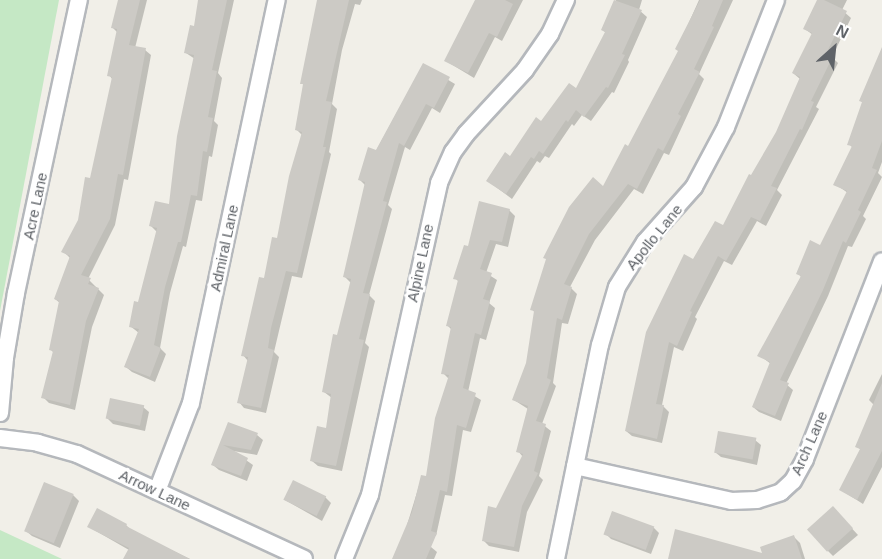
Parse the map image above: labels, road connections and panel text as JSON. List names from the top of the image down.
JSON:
{
  "streets": {
    "street": [
      "Acre Lane",
      "Apollo Lane",
      "Admiral Lane",
      "Alpine Lane",
      "Arch Lane",
      "Arrow Lane"
    ]
  },
  "crossings": [
    ["Apollo Lane", "Arch Lane"],
    ["Admiral Lane", "Arrow Lane"]
  ],
  "north": "top right"
}
